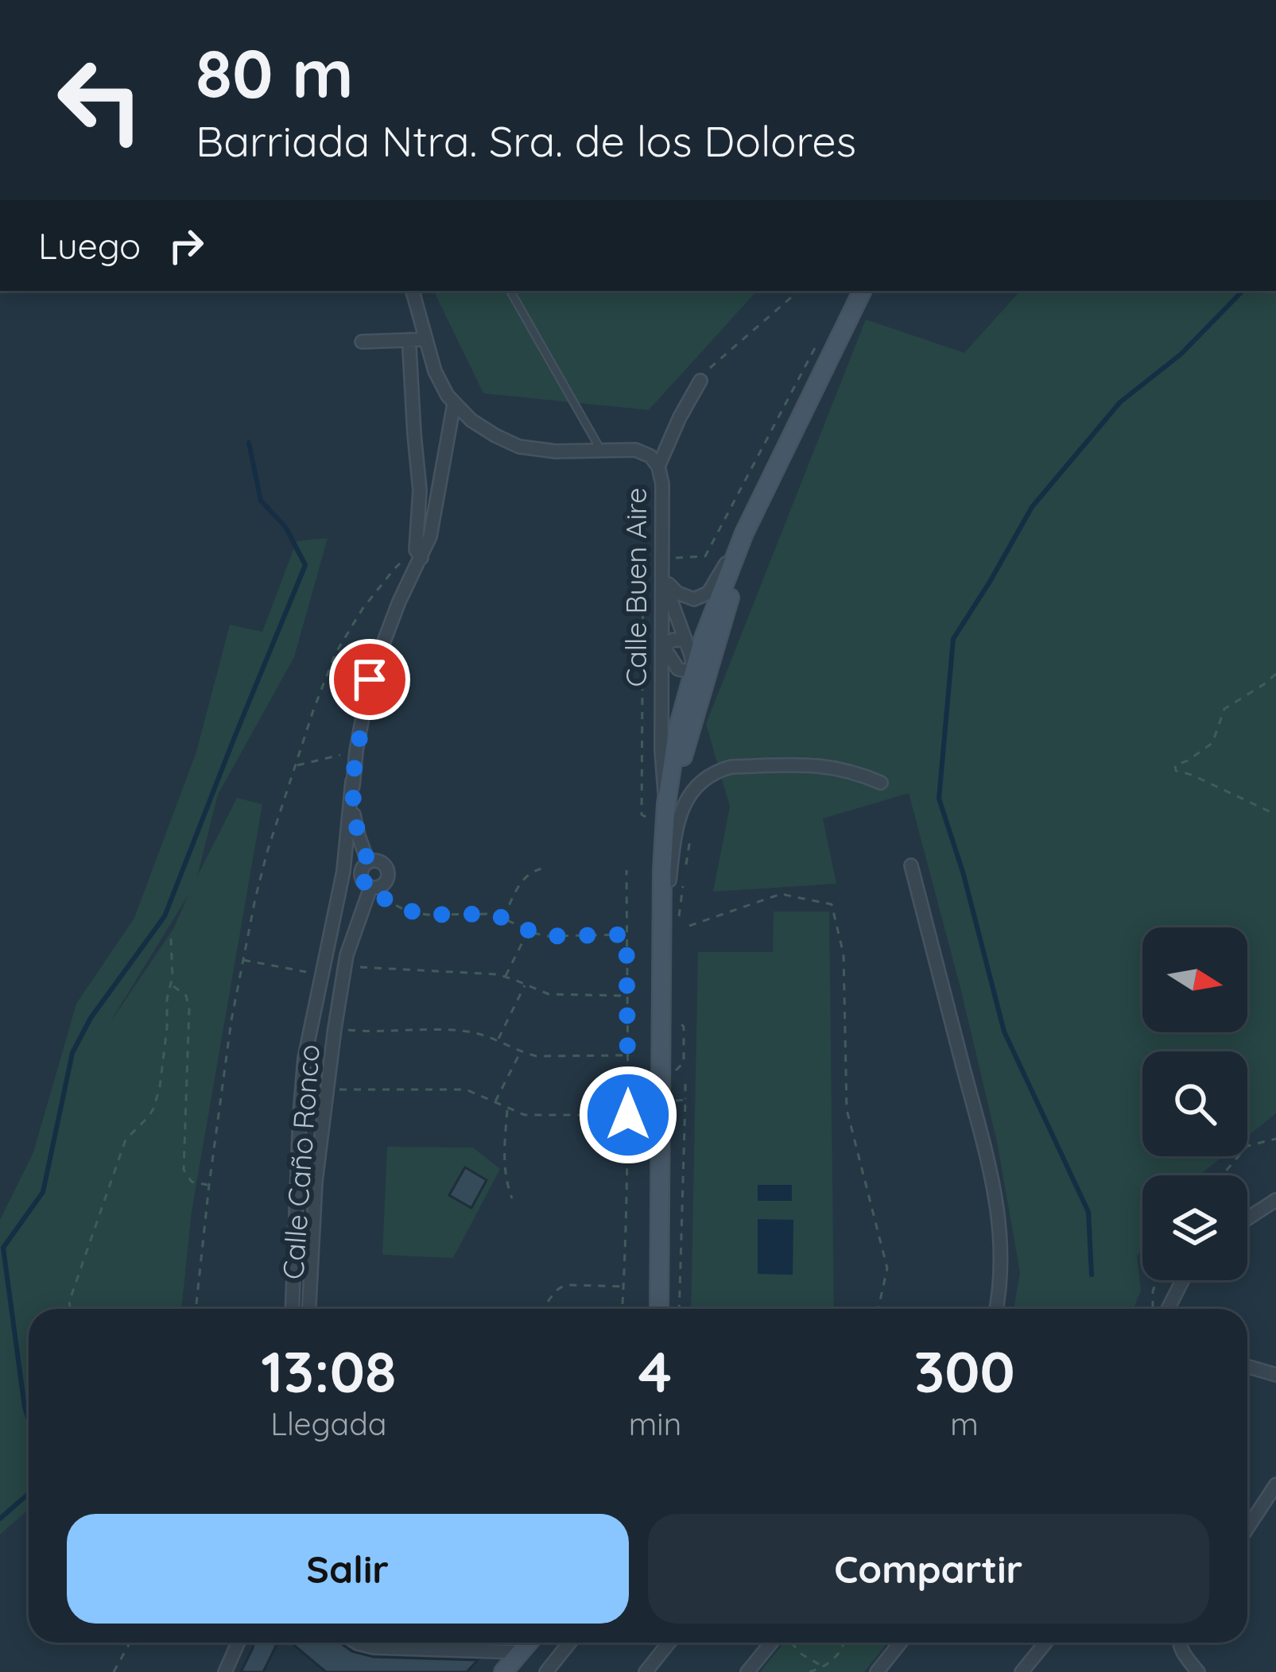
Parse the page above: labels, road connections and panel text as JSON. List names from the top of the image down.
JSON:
{
  "streets": {
    "street": ["Calle Buen Aire", "Calle Caño Ronco"]
  },
  "north": "right",
  "page": {
    "turn": ["80 m", "Barriada Ntra. Sra. de los Dolores"],
    "then": "Luego",
    "eta": [
      "13:08",
      "Llegada",
      "4",
      "min",
      "300",
      "m"
    ],
    "buttons": ["Salir", "Compartir"]
  }
}
